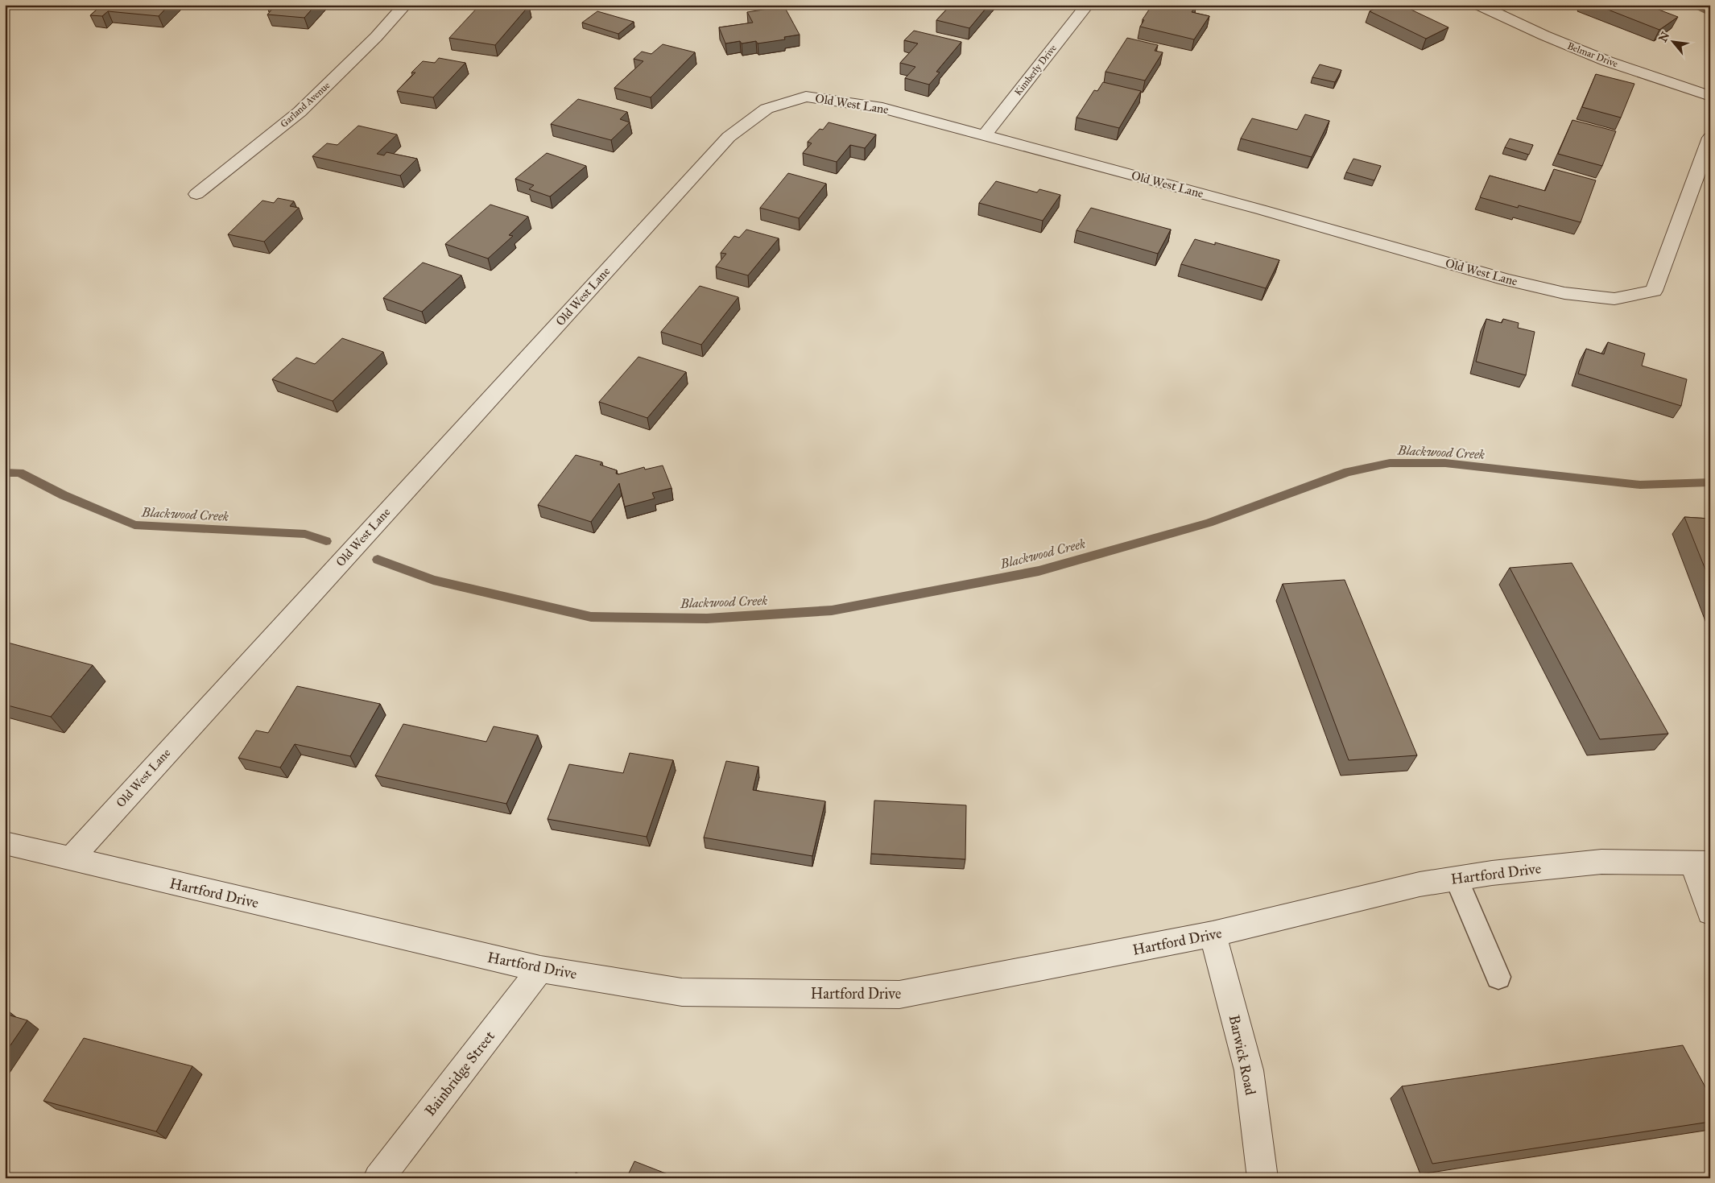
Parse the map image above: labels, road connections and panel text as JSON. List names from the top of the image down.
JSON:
{
  "streets": {
    "street": [
      "Belmar Drive",
      "Kimberly Drive",
      "Old West Lane",
      "Garland Avenue",
      "Hartford Drive",
      "Barwick Road",
      "Bainbridge Street"
    ]
  },
  "crossings": [
    ["Kimberly Drive", "Old West Lane"],
    ["Old West Lane", "Hartford Drive"],
    ["Hartford Drive", "Barwick Road"],
    ["Hartford Drive", "Bainbridge Street"]
  ],
  "water": ["Blackwood Creek"],
  "north": "top left"
}
